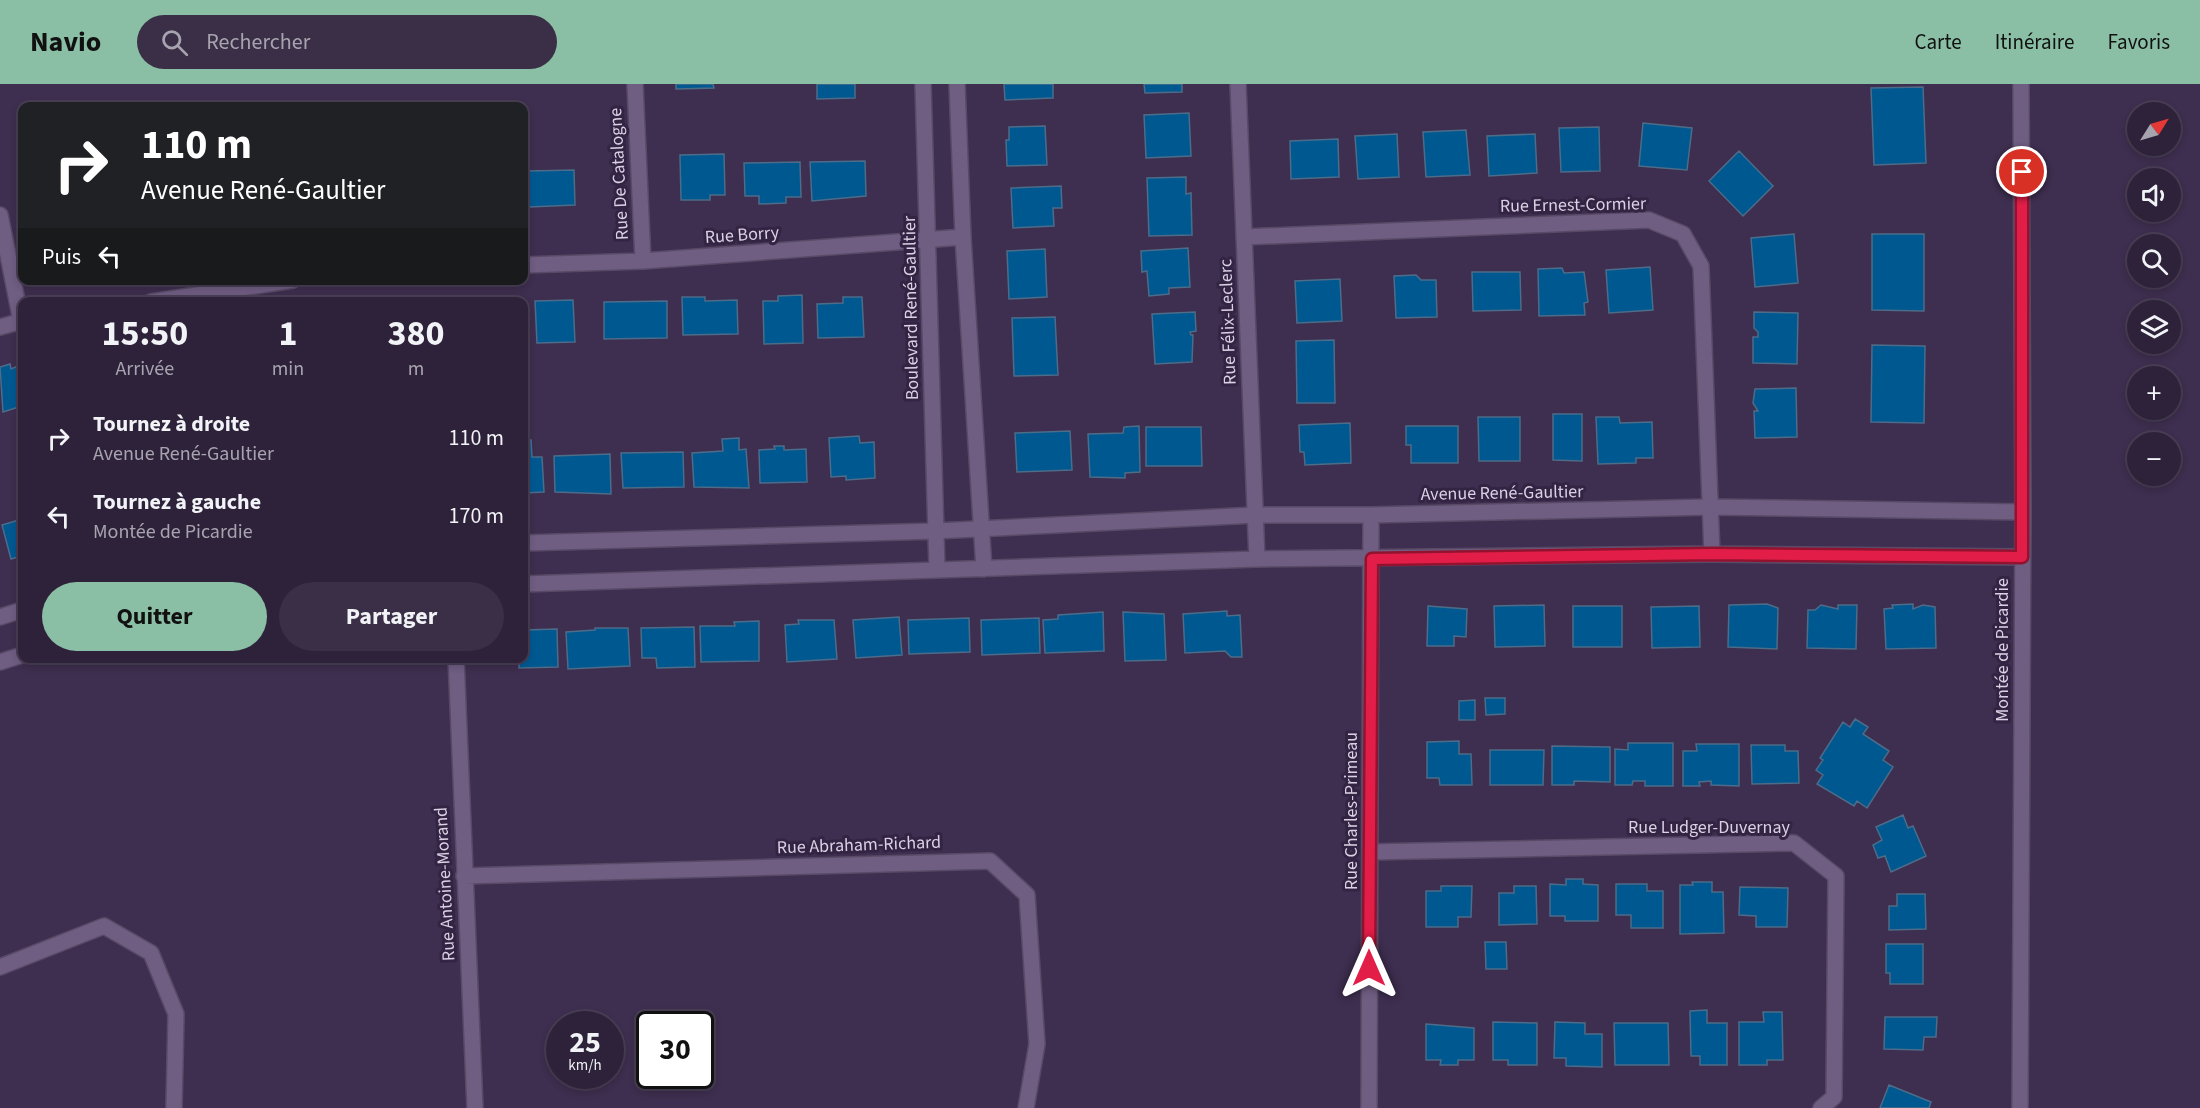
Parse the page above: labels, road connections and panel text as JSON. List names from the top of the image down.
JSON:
{
  "streets": {
    "street": [
      "Rue De Catalogne",
      "Rue Ernest-Cormier",
      "Rue Borry",
      "Boulevard René-Gaultier",
      "Rue Félix-Leclerc",
      "Avenue René-Gaultier",
      "Montée de Picardie",
      "Rue Charles-Primeau",
      "Rue Ludger-Duvernay",
      "Rue Abraham-Richard",
      "Rue Antoine-Morand"
    ]
  },
  "crossings": [
    ["Rue De Catalogne", "Rue Borry"],
    ["Rue Ernest-Cormier", "Rue Félix-Leclerc"],
    ["Rue Ernest-Cormier", "Avenue René-Gaultier"],
    ["Rue Borry", "Boulevard René-Gaultier"],
    ["Rue Félix-Leclerc", "Avenue René-Gaultier"],
    ["Avenue René-Gaultier", "Montée de Picardie"],
    ["Avenue René-Gaultier", "Rue Charles-Primeau"],
    ["Rue Charles-Primeau", "Rue Ludger-Duvernay"],
    ["Rue Abraham-Richard", "Rue Antoine-Morand"]
  ],
  "north": "top right",
  "page": {
    "header": "Navio",
    "search": "Rechercher",
    "nav": ["Carte", "Itinéraire", "Favoris"],
    "map_buttons": ["+", "−"],
    "turn": ["110 m", "Avenue René-Gaultier"],
    "then": "Puis",
    "eta": [
      "15:50",
      "Arrivée",
      "1",
      "min",
      "380",
      "m"
    ],
    "list": [
      {
        "name": "Tournez à droite",
        "note": "Avenue René-Gaultier",
        "value": "110 m"
      },
      {
        "name": "Tournez à gauche",
        "note": "Montée de Picardie",
        "value": "170 m"
      }
    ],
    "buttons": ["Quitter", "Partager"],
    "speed": "25 km/h",
    "limit": "30"
  }
}
